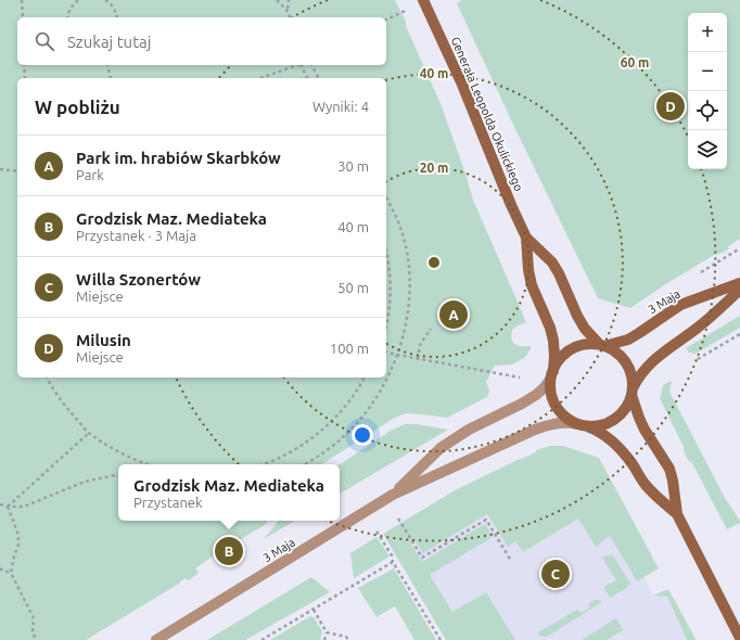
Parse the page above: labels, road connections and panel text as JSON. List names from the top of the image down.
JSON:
{
  "streets": {
    "street": ["Generała Leopolda Okulickiego", "3 Maja"]
  },
  "crossings": [
    ["Generała Leopolda Okulickiego", "3 Maja"]
  ],
  "page": {
    "map_buttons": ["+", "−"],
    "search": "Szukaj tutaj",
    "heading": ["W pobliżu", "Wyniki: 4"],
    "pins": [
      "D",
      "A",
      "B",
      "C"
    ],
    "list": [
      {
        "mark": "A",
        "name": "Park im. hrabiów Skarbków",
        "note": "Park",
        "value": "30 m"
      },
      {
        "mark": "B",
        "name": "Grodzisk Maz. Mediateka",
        "note": "Przystanek · 3 Maja",
        "value": "40 m"
      },
      {
        "mark": "C",
        "name": "Willa Szonertów",
        "note": "Miejsce",
        "value": "50 m"
      },
      {
        "mark": "D",
        "name": "Milusin",
        "note": "Miejsce",
        "value": "100 m"
      }
    ],
    "popup": ["Grodzisk Maz. Mediateka", "Przystanek"]
  },
  "rings": ["60 m", "40 m", "20 m"]
}
